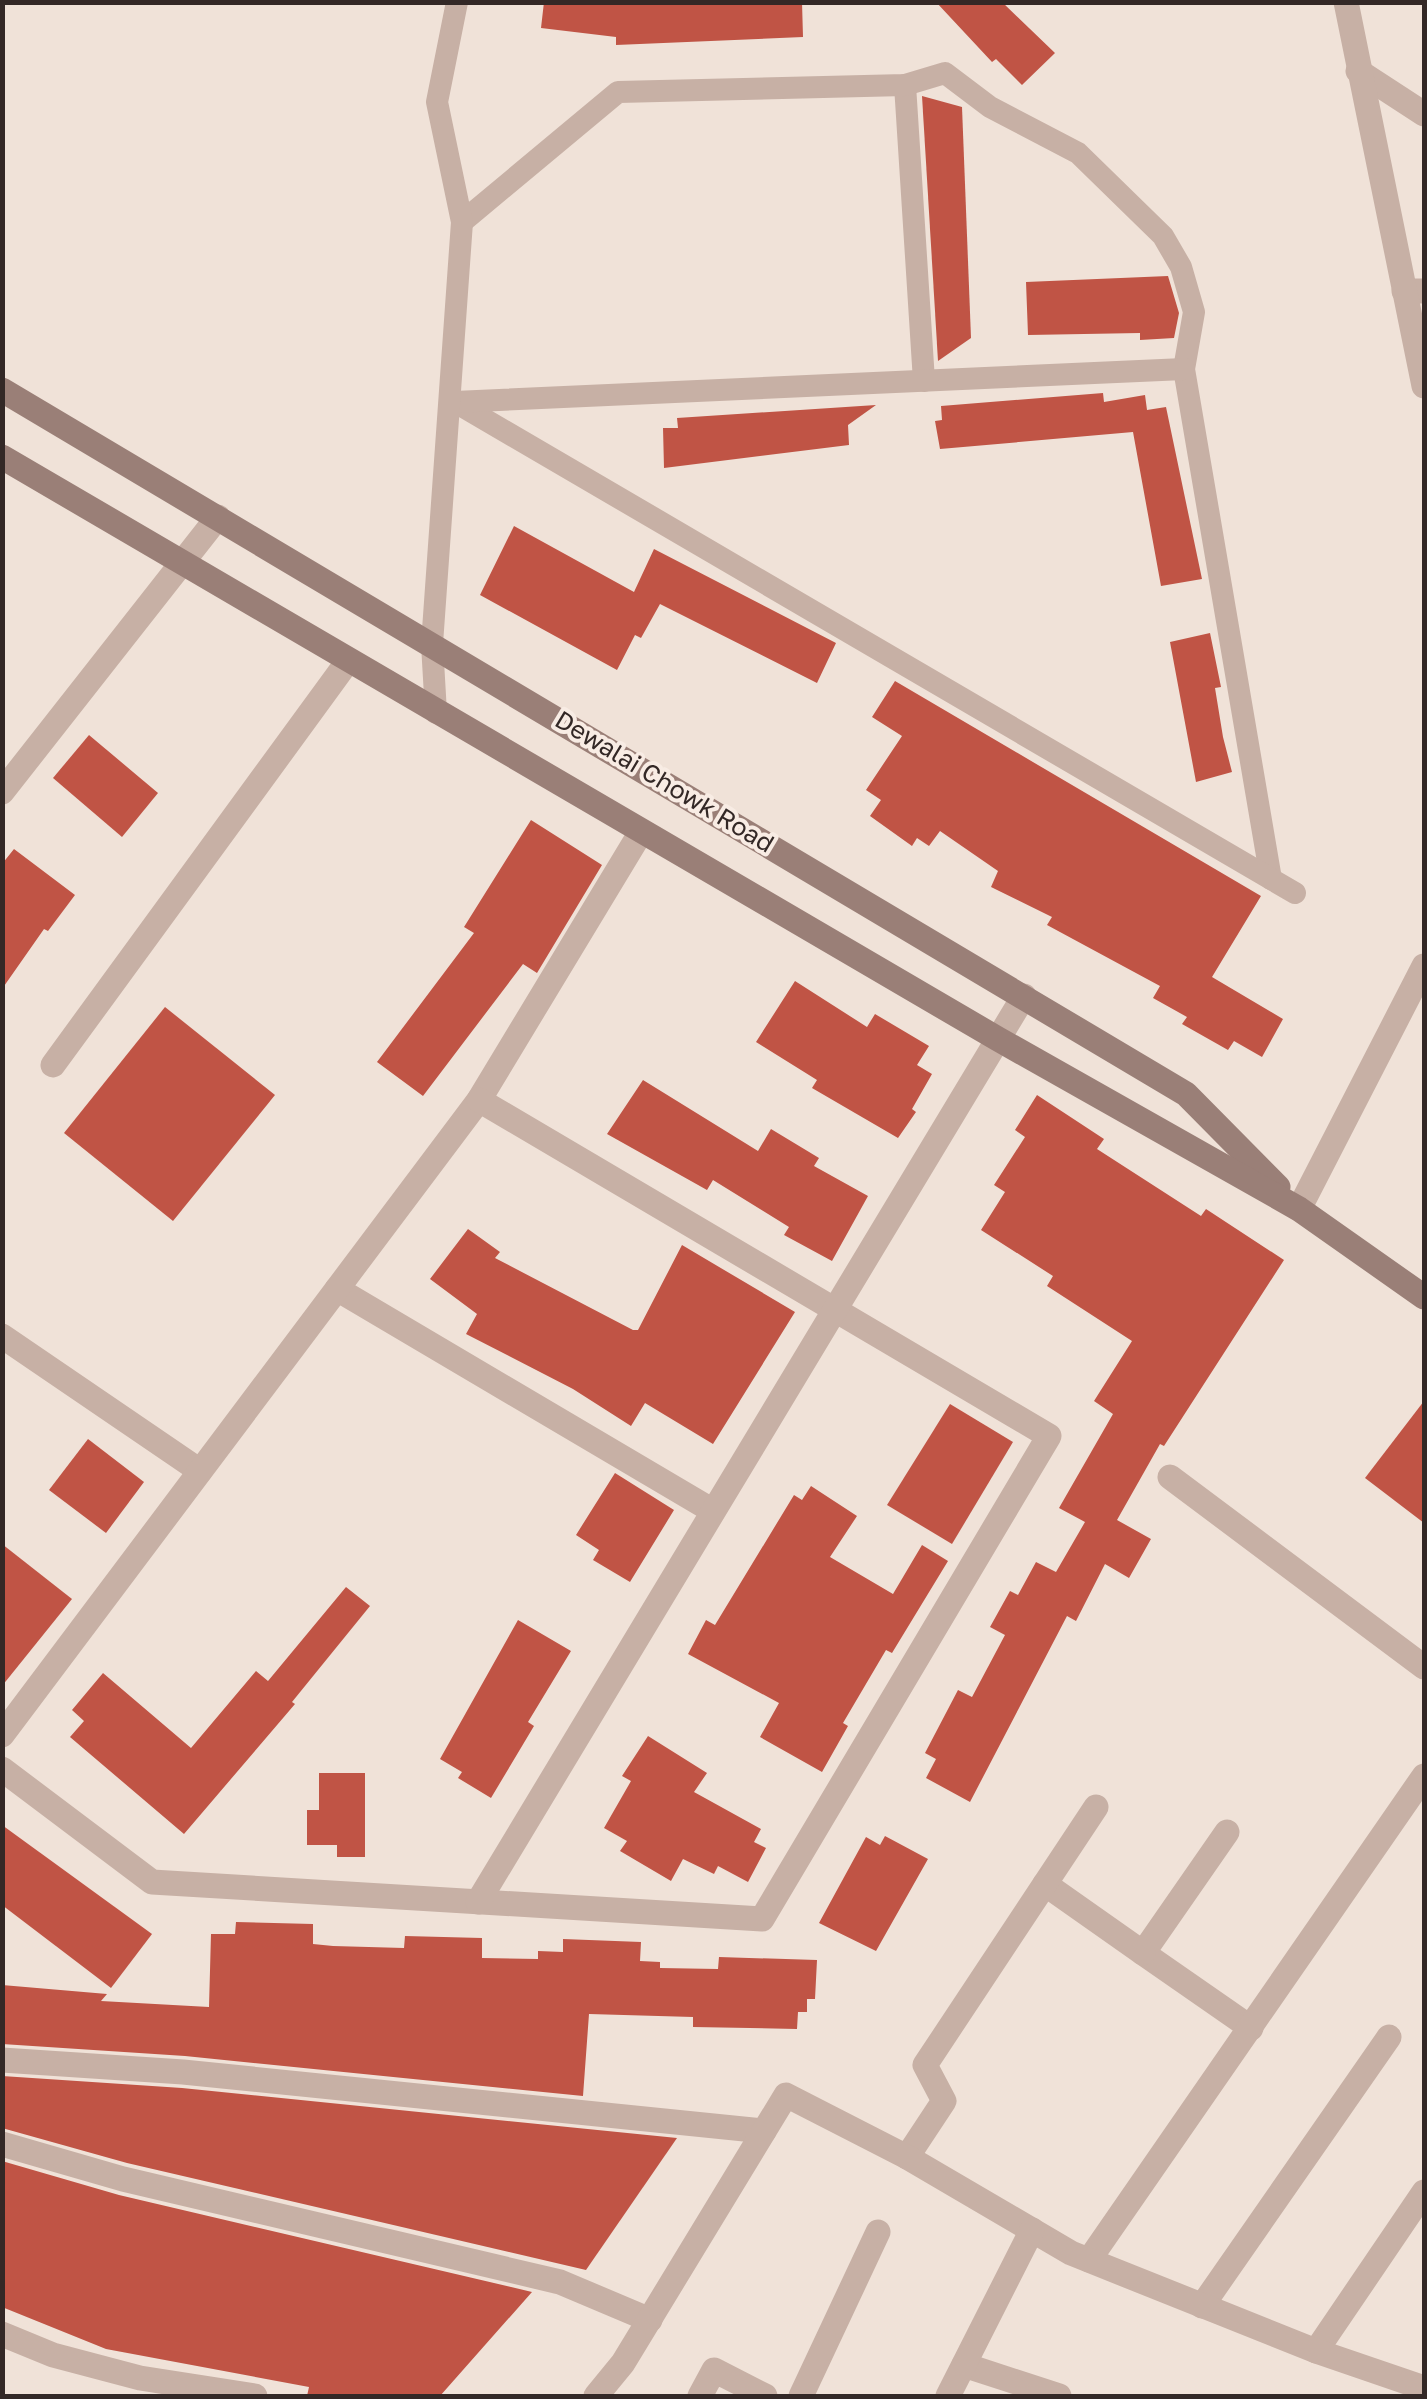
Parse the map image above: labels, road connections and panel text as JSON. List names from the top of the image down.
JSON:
{
  "streets": {
    "main road": ["Dewalai Chowk Road"]
  }
}
